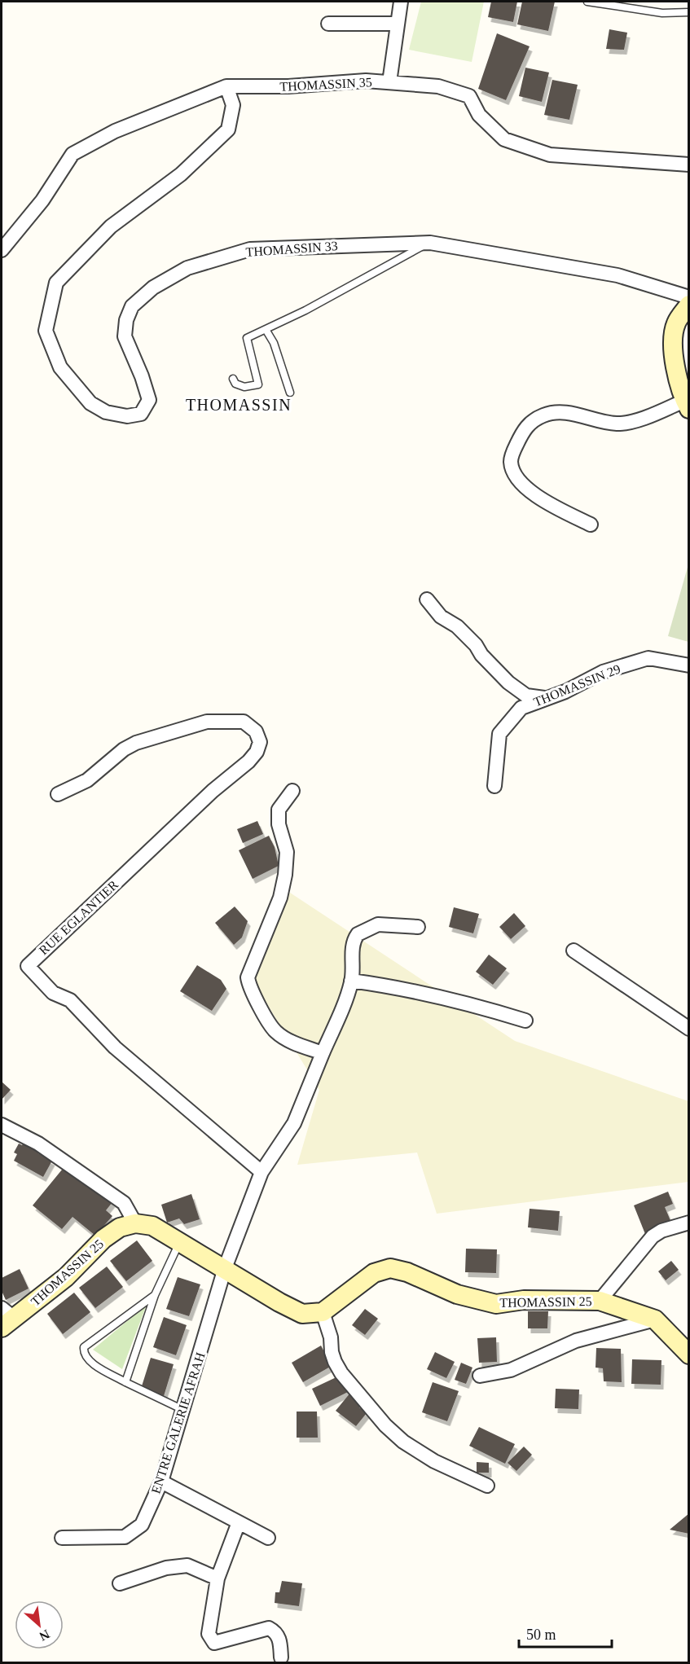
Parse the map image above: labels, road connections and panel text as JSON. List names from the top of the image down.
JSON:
{
  "streets": {
    "street": [
      "THOMASSIN 35",
      "THOMASSIN 33",
      "THOMASSIN 29",
      "RUE EGLANTIER",
      "THOMASSIN 25",
      "ENTRE GALERIE AFRAH"
    ]
  },
  "crossings": [
    ["THOMASSIN 35", "THOMASSIN 33"]
  ],
  "districts": ["THOMASSIN"],
  "scale_bar": "50 m",
  "north": "bottom right"
}
